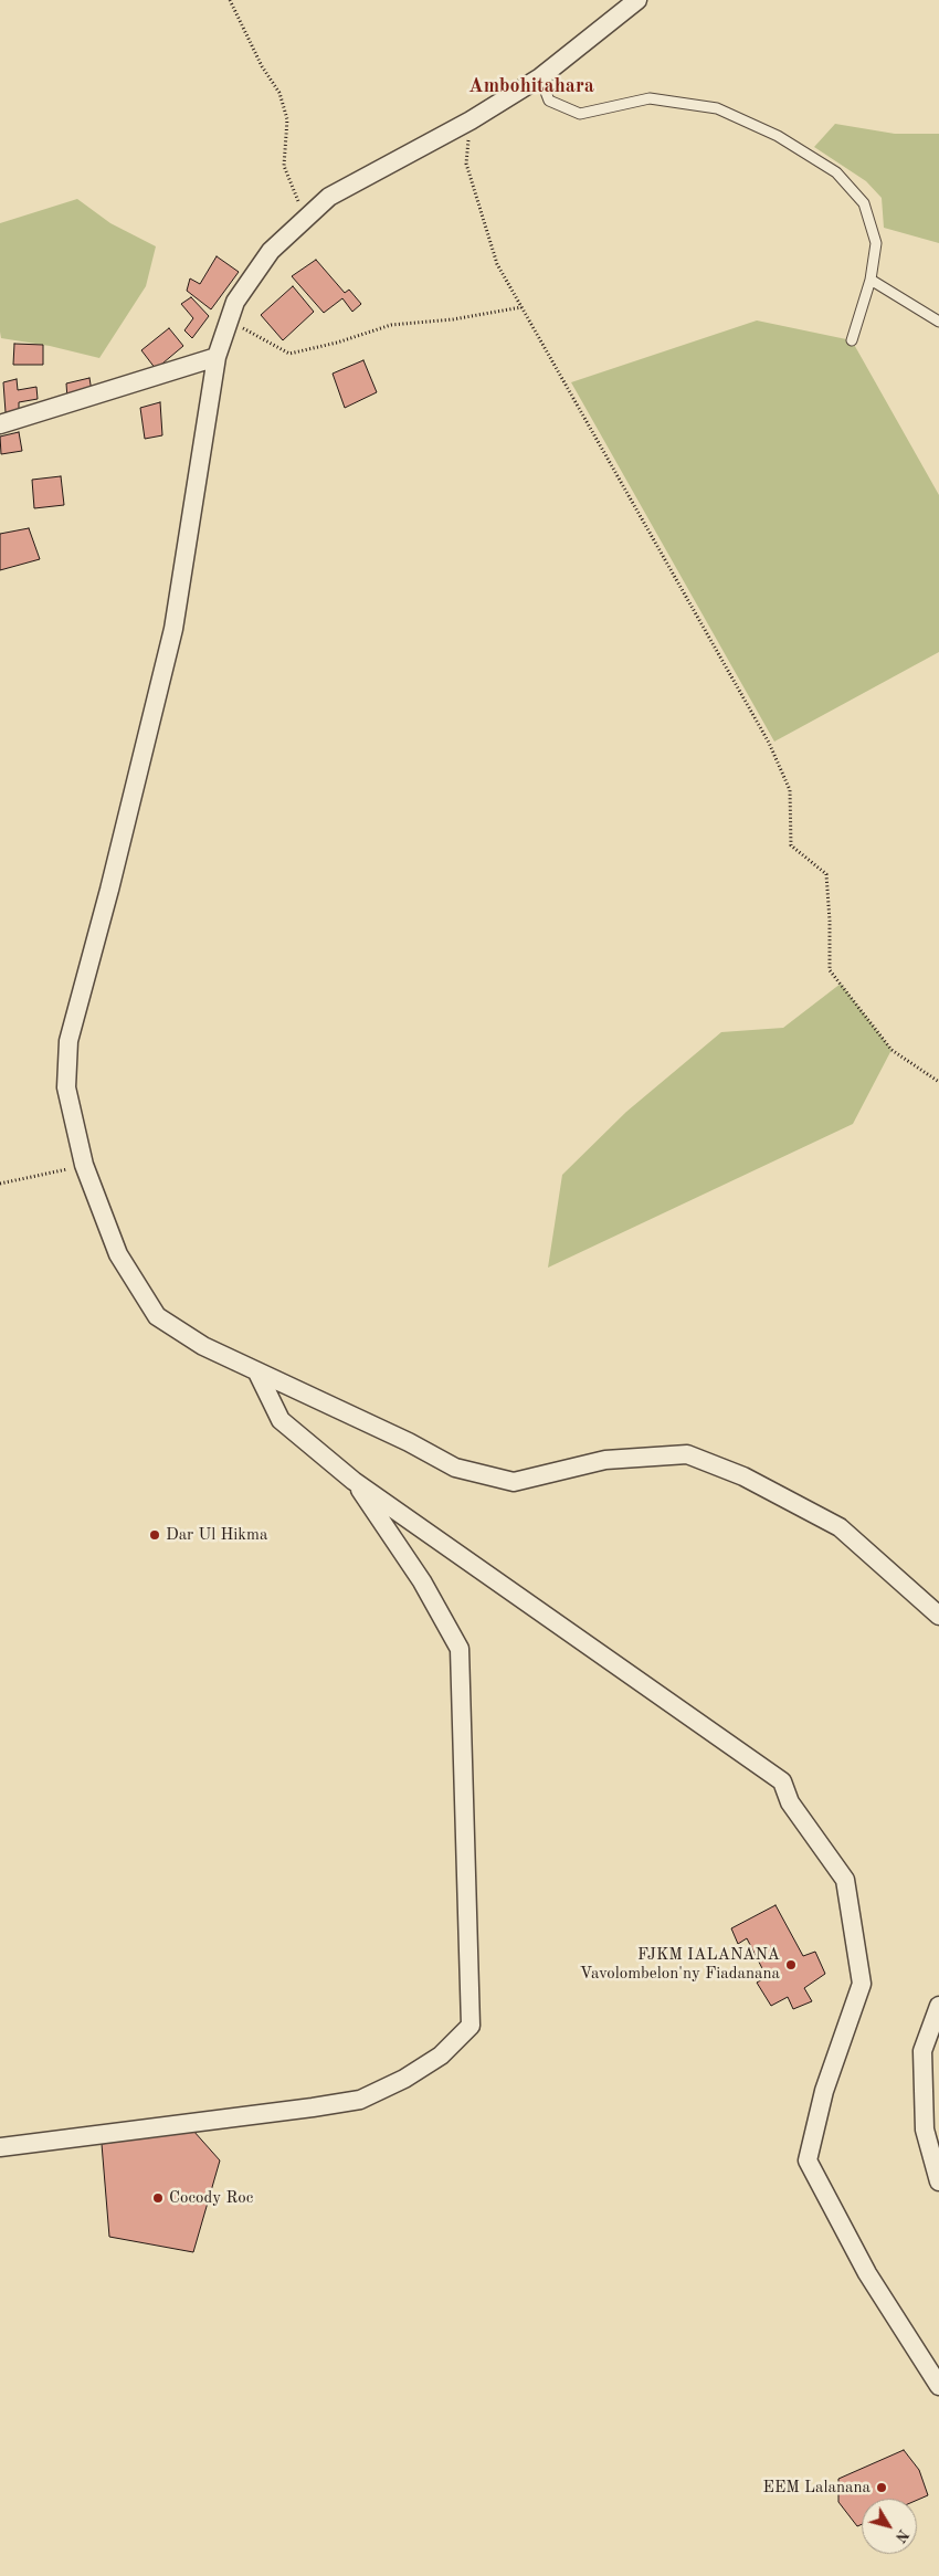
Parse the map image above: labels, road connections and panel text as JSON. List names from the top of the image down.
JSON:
{
  "districts": ["Ambohitahara"],
  "places": [
    "Dar Ul Hikma",
    "FJKM IALANANA Vavolombelon'ny Fiadanana",
    "Cocody Roc",
    "EEM Lalanana"
  ],
  "north": "bottom right"
}
